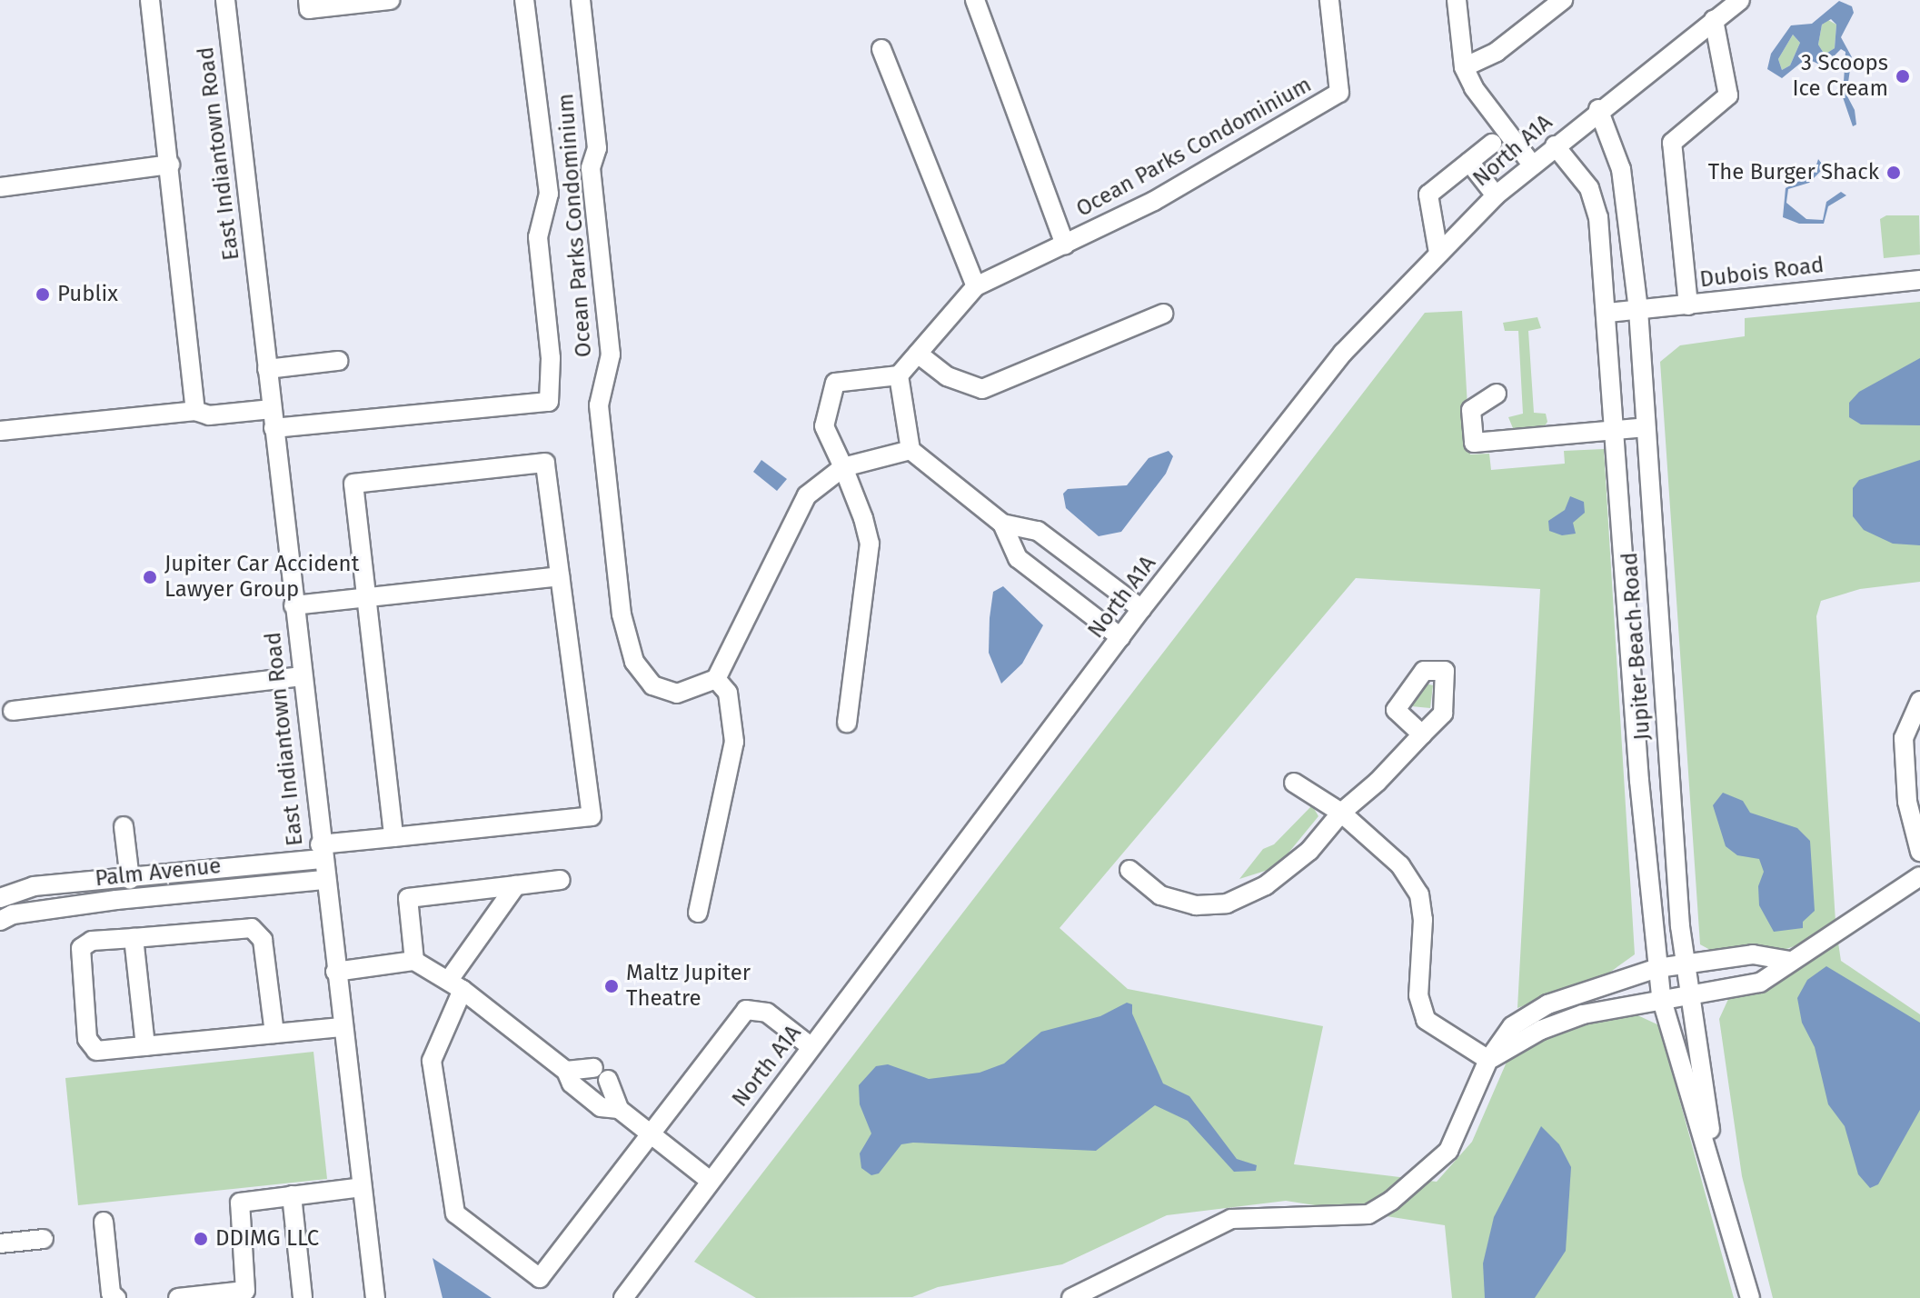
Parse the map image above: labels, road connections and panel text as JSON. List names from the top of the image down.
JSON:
{
  "streets": {
    "street": [
      "Ocean Parks Condominium",
      "North A1A",
      "East Indiantown Road",
      "Dubois Road",
      "Jupiter Beach Road",
      "Palm Avenue"
    ]
  },
  "crossings": [
    ["North A1A", "Jupiter Beach Road"],
    ["East Indiantown Road", "Palm Avenue"],
    ["Dubois Road", "Jupiter Beach Road"]
  ],
  "places": [
    "3 Scoops Ice Cream",
    "The Burger Shack",
    "Publix",
    "Jupiter Car Accident Lawyer Group",
    "Maltz Jupiter Theatre",
    "DDIMG LLC"
  ]
}
